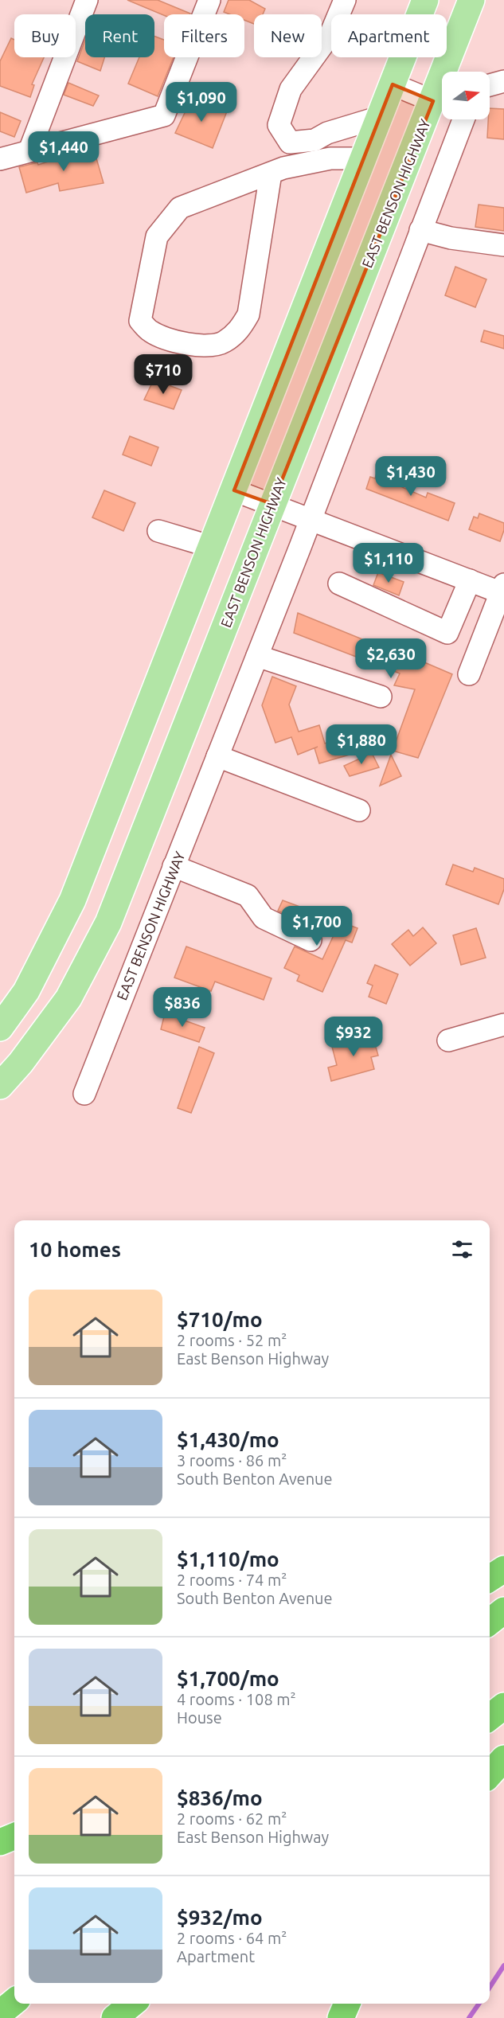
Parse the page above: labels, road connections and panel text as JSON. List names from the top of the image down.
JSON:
{
  "streets": {
    "main road": ["EAST BENSON HIGHWAY"]
  },
  "north": "right",
  "page": {
    "chip": [
      "Buy",
      "Rent",
      "Filters",
      "New",
      "Apartment"
    ],
    "price": [
      "$1,090",
      "$1,440",
      "$710",
      "$1,430",
      "$1,110",
      "$2,630",
      "$1,880",
      "$1,700",
      "$836",
      "$932"
    ],
    "heading": "10 homes",
    "list": [
      {
        "name": "$710/mo",
        "note": "2 rooms · 52 m² · East Benson Highway"
      },
      {
        "name": "$1,430/mo",
        "note": "3 rooms · 86 m² · South Benton Avenue"
      },
      {
        "name": "$1,110/mo",
        "note": "2 rooms · 74 m² · South Benton Avenue"
      },
      {
        "name": "$1,700/mo",
        "note": "4 rooms · 108 m² · House"
      },
      {
        "name": "$836/mo",
        "note": "2 rooms · 62 m² · East Benson Highway"
      },
      {
        "name": "$932/mo",
        "note": "2 rooms · 64 m² · Apartment"
      }
    ]
  }
}
